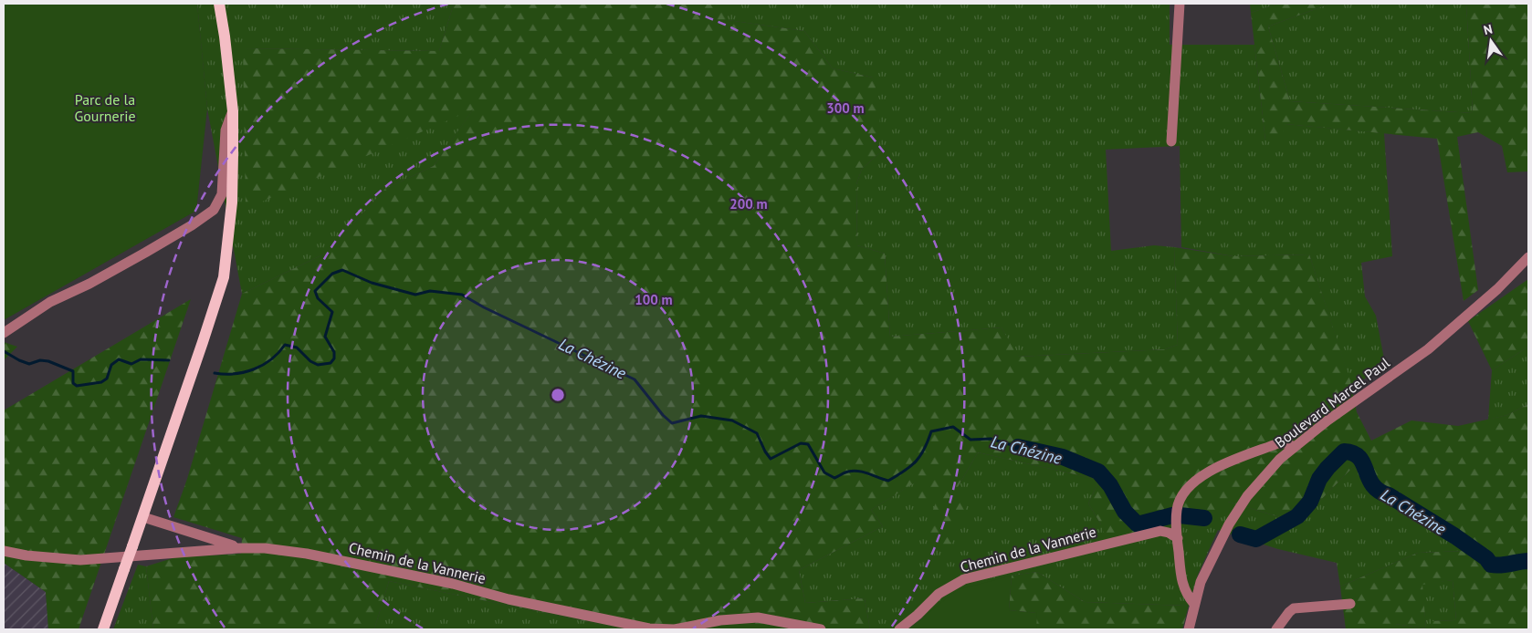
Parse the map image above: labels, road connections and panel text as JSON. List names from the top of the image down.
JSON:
{
  "streets": {
    "street": ["Boulevard Marcel Paul", "Chemin de la Vannerie"]
  },
  "water": ["La Chézine"],
  "parks": ["Parc de la Gournerie"],
  "north": "top",
  "rings": ["300 m", "200 m", "100 m"]
}
